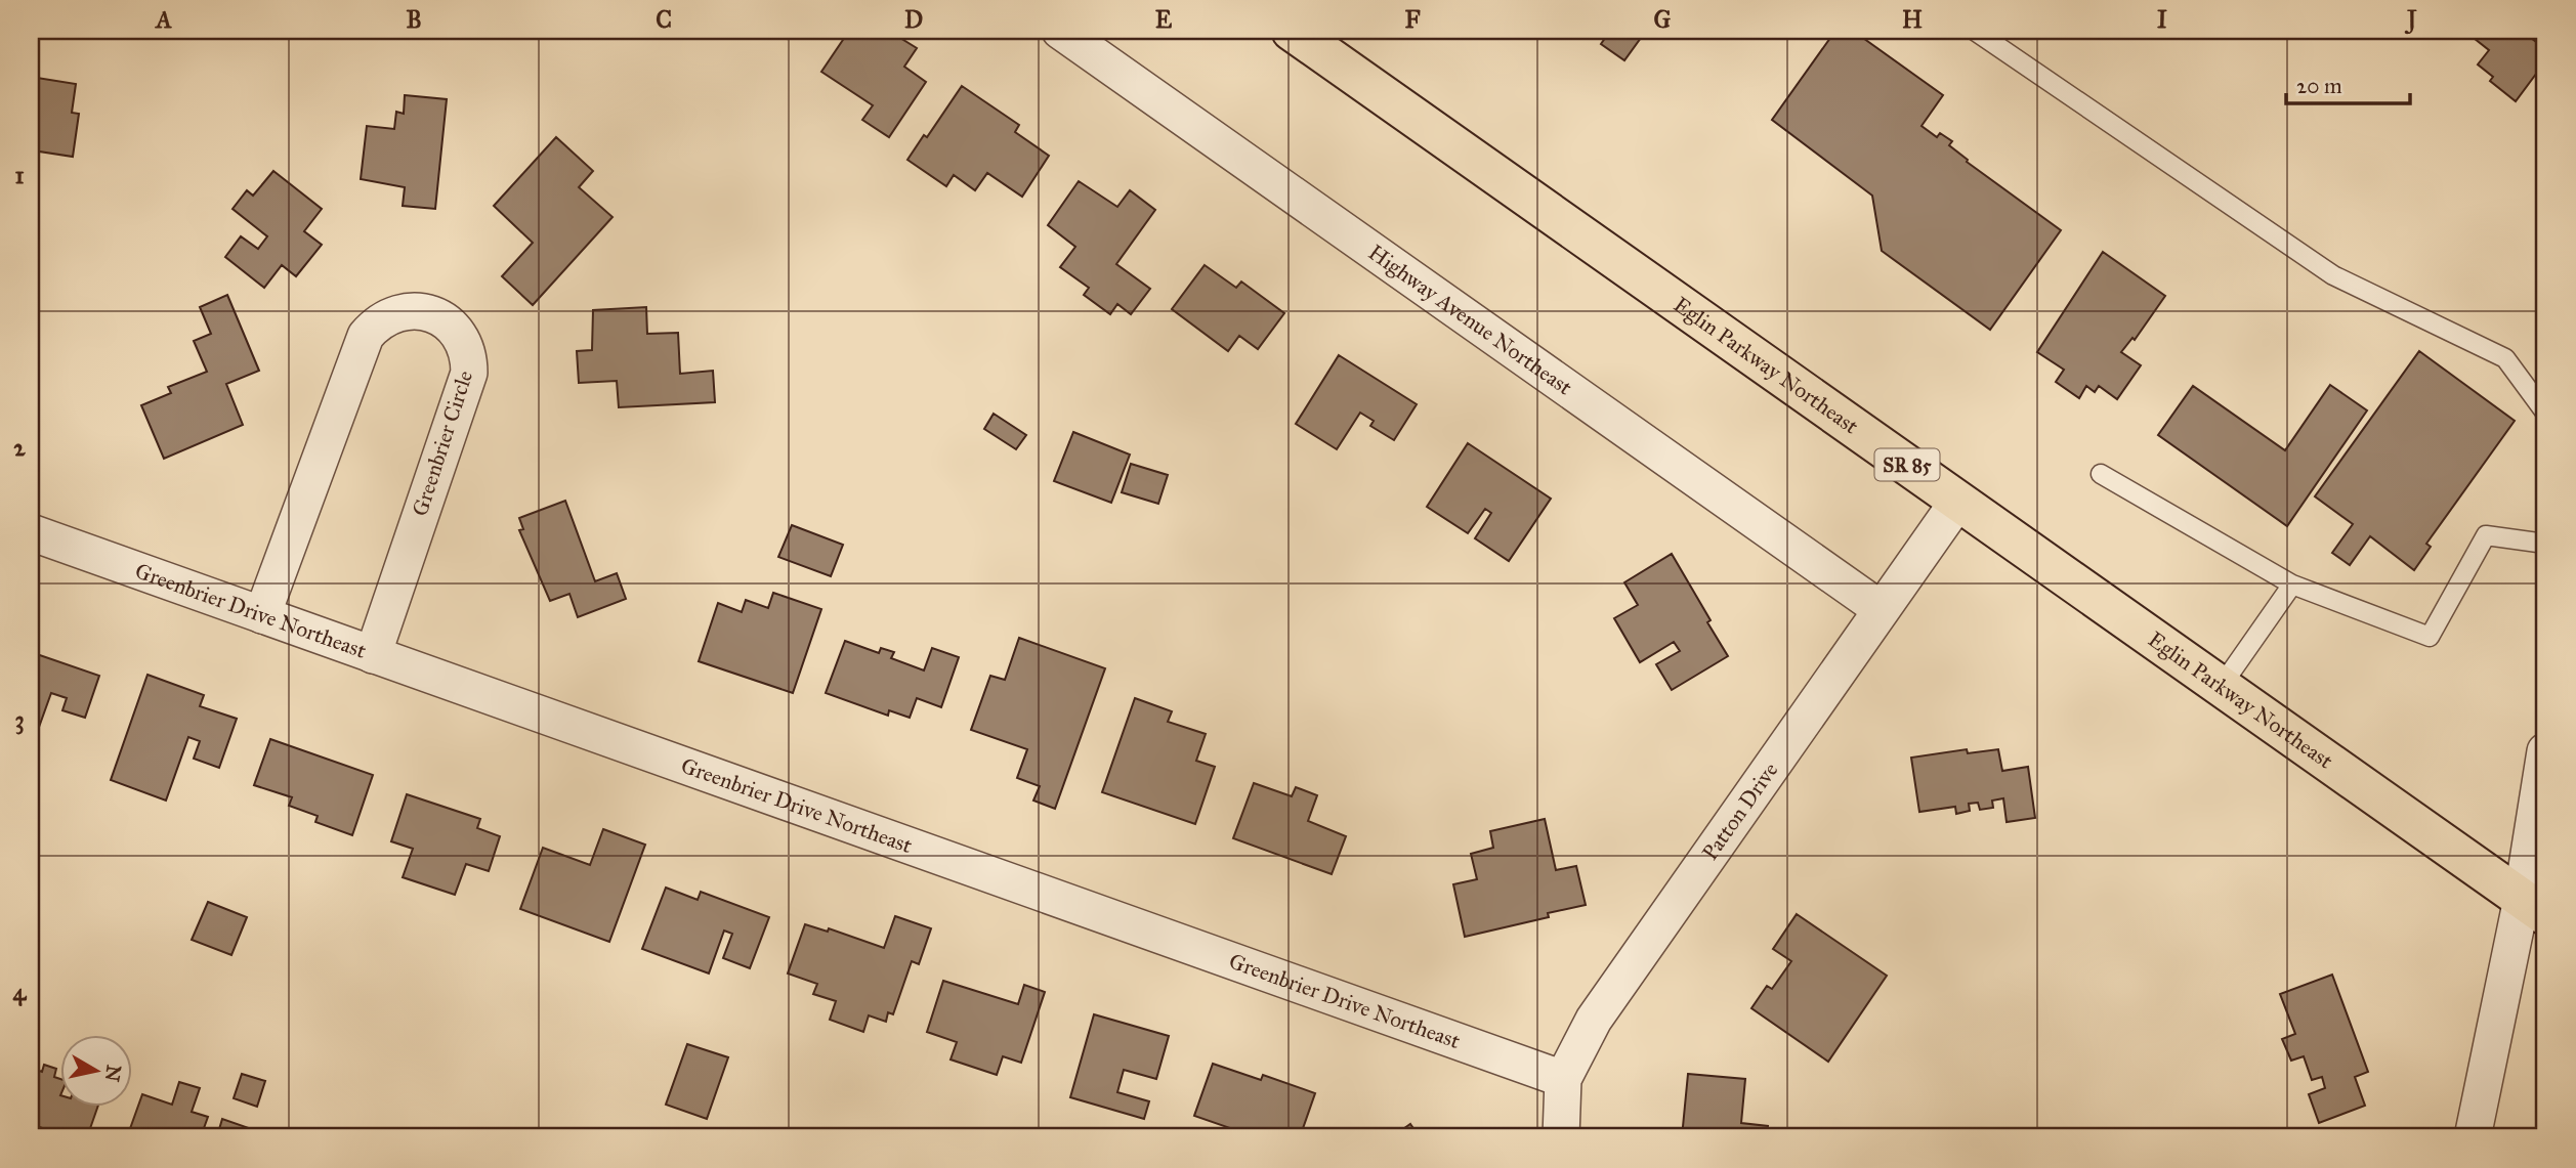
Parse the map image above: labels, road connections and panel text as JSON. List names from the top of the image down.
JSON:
{
  "streets": {
    "highway": ["Eglin Parkway Northeast", "SR 85"],
    "street": [
      "Highway Avenue Northeast",
      "Greenbrier Circle",
      "Greenbrier Drive Northeast",
      "Patton Drive"
    ]
  },
  "crossings": [
    ["Highway Avenue Northeast", "Patton Drive"],
    ["Eglin Parkway Northeast", "Patton Drive"],
    ["Greenbrier Circle", "Greenbrier Drive Northeast"],
    ["Greenbrier Drive Northeast", "Patton Drive"]
  ],
  "scale_bar": "20 m",
  "north": "right",
  "grid": {
    "columns": [
      "A",
      "B",
      "C",
      "D",
      "E",
      "F",
      "G",
      "H",
      "I",
      "J"
    ],
    "rows": [
      "1",
      "2",
      "3",
      "4"
    ]
  }
}
